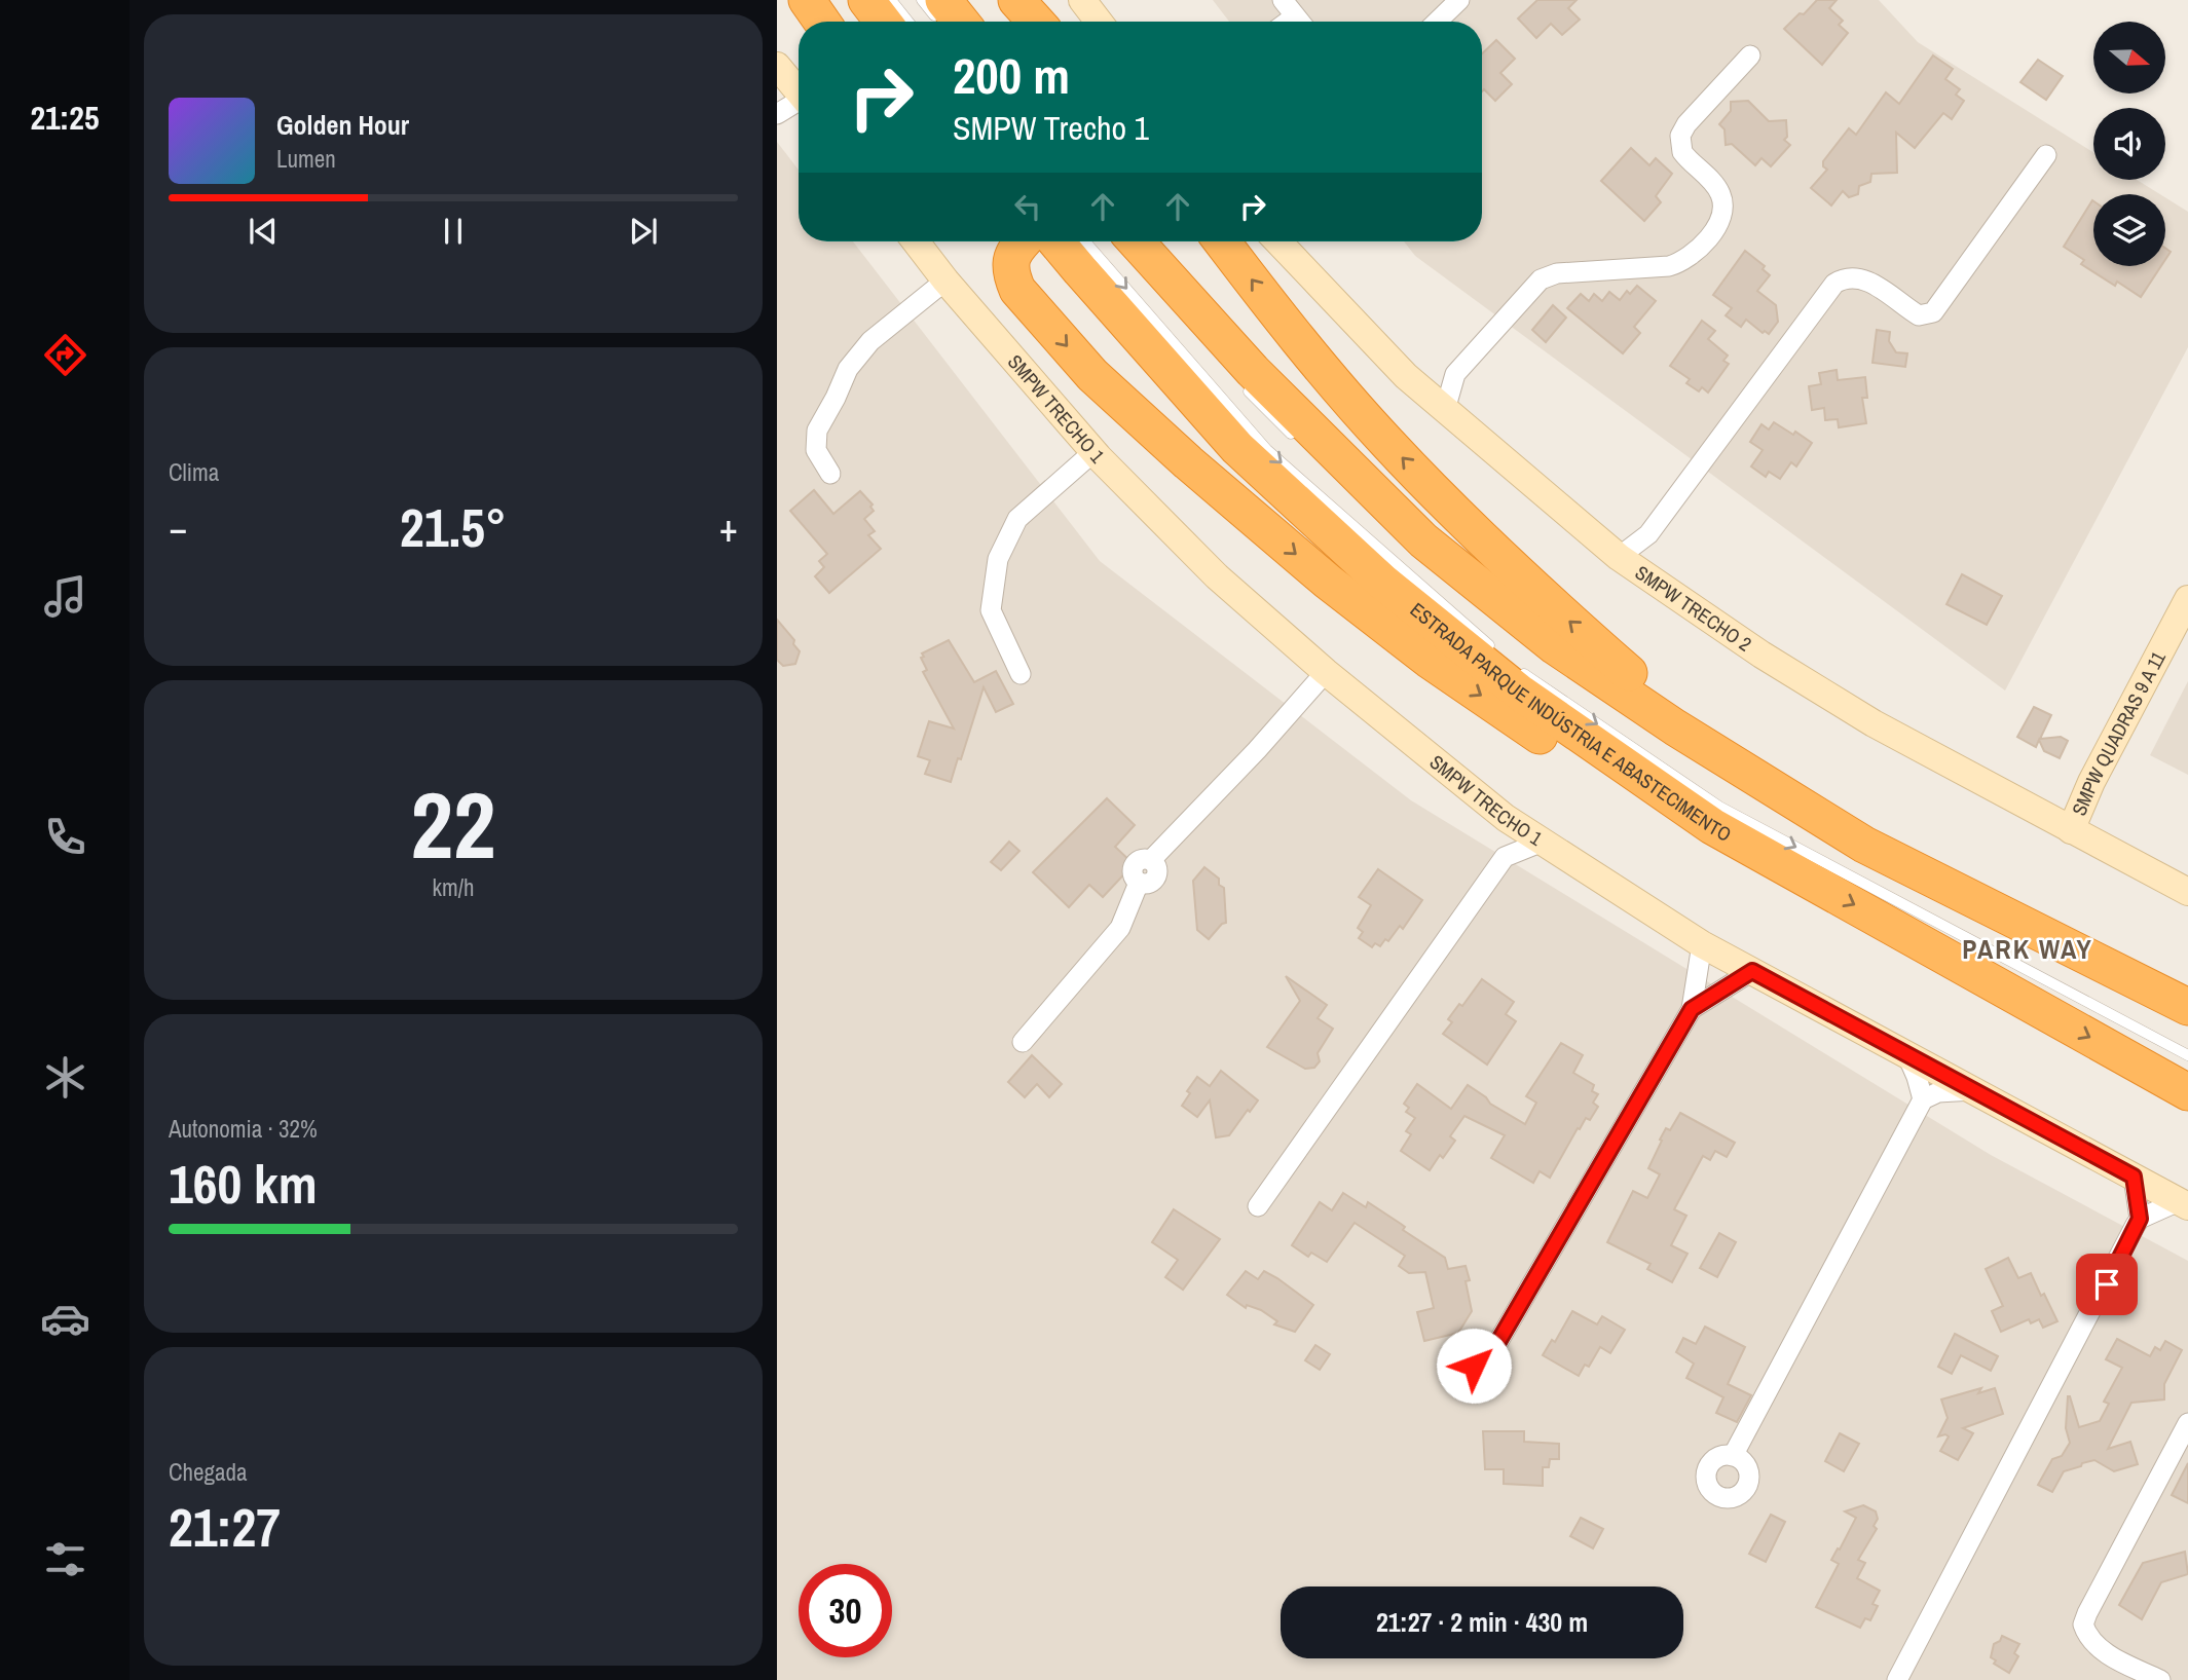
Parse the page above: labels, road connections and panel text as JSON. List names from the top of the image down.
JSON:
{
  "streets": {
    "highway": ["ESTRADA PARQUE INDÚSTRIA E ABASTECIMENTO"],
    "street": ["SMPW TRECHO 1", "SMPW TRECHO 2", "SMPW QUADRAS 9 A 11"]
  },
  "crossings": [
    ["SMPW TRECHO 2", "SMPW QUADRAS 9 A 11"]
  ],
  "districts": ["PARK WAY"],
  "north": "right",
  "page": {
    "tabs": "21:25",
    "turn": ["200 m", "SMPW Trecho 1"],
    "song": ["Golden Hour", "Lumen"],
    "tile": [
      "Clima",
      ["22", "km/h"],
      ["Autonomia · 32%", "160 km"],
      ["Chegada", "21:27"]
    ],
    "heat": ["−", "21.5°", "+"],
    "limit": "30",
    "trip": "21:27 · 2 min · 430 m"
  }
}
